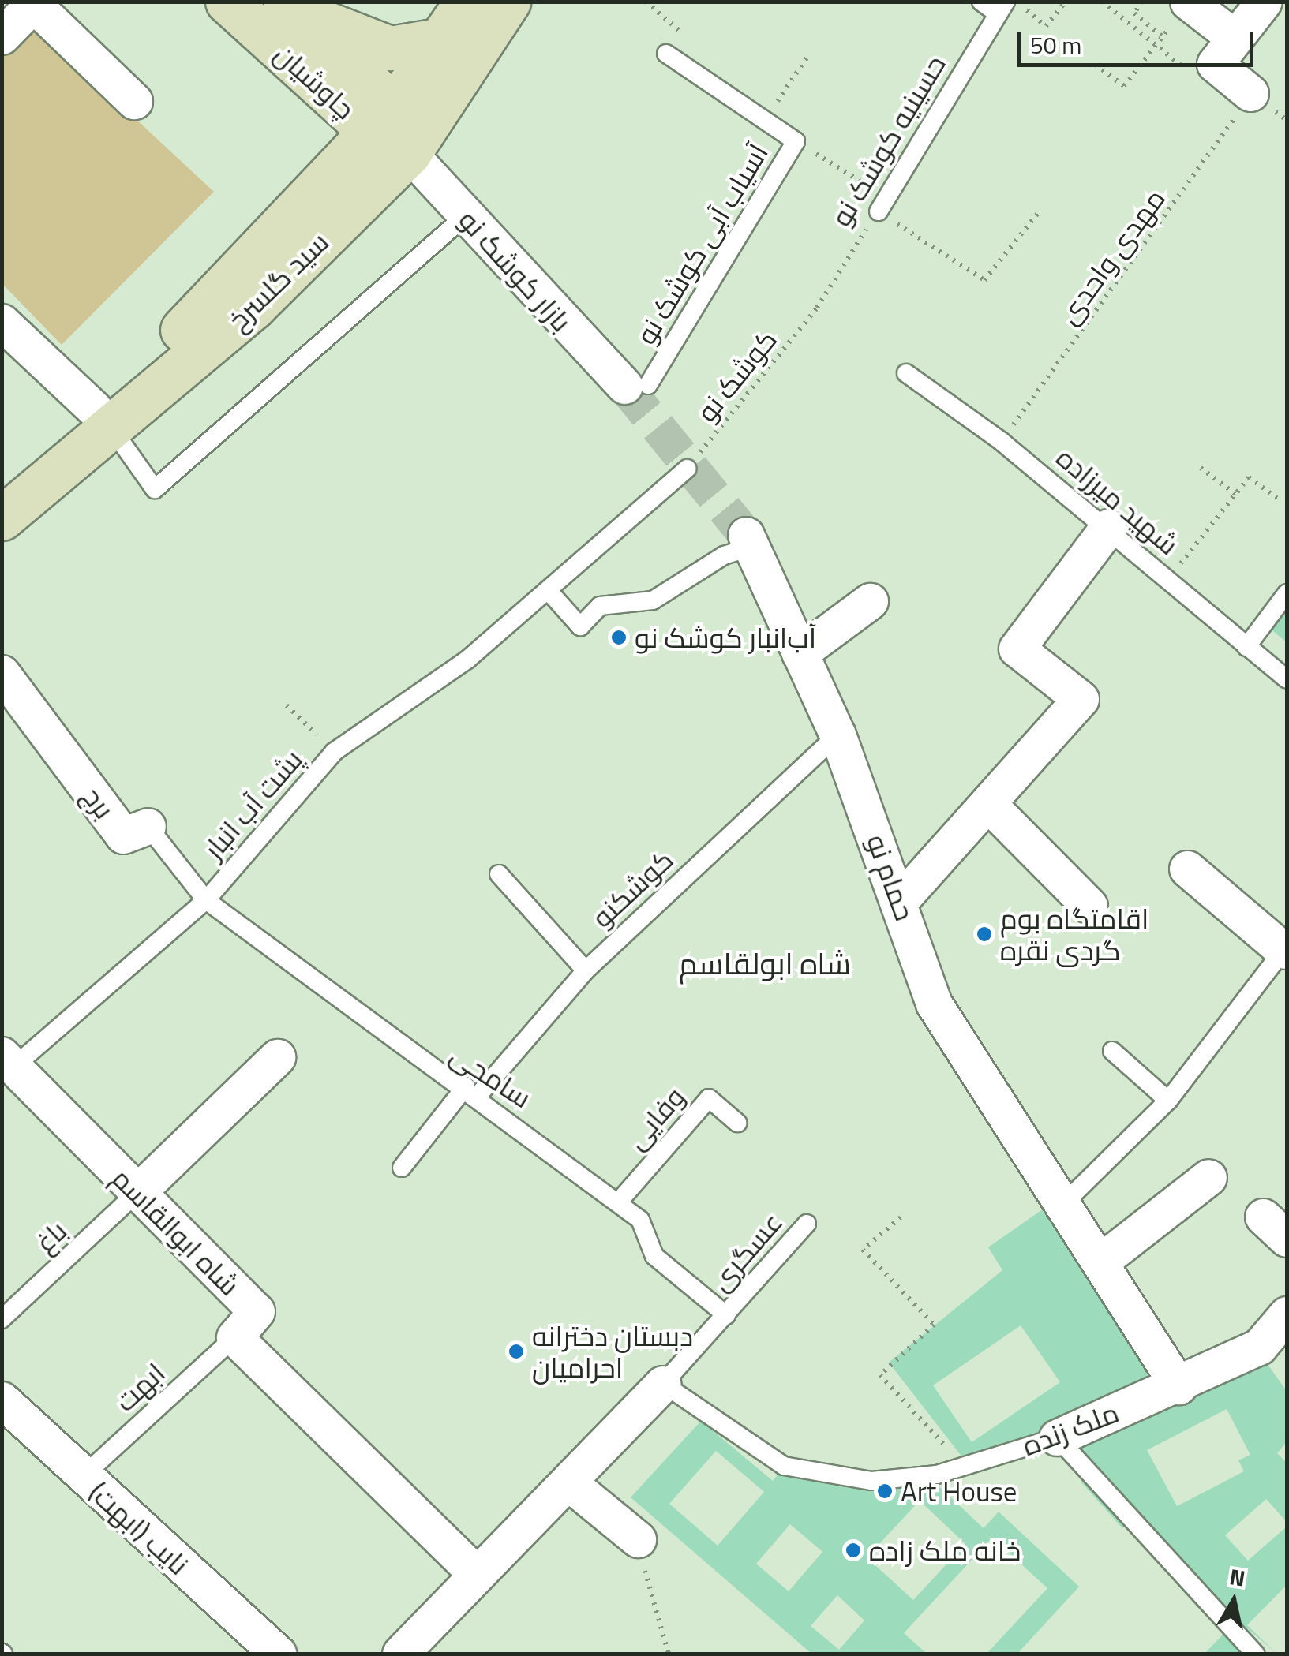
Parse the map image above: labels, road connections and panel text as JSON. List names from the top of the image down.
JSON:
{
  "streets": {
    "main road": ["چاوشیان", "سید گلسرخ"],
    "street": [
      "بازار کوشک نو",
      "برج",
      "حمام نو",
      "شاه ابوالقاسم",
      "ملک زنده",
      "نایب (ابهت)"
    ],
    "lane": [
      "حسینیه کوشک نو",
      "آسیاب آبی کوشک نو",
      "شهید میرزاده",
      "پشت آب انبار",
      "کوشکنو",
      "سامحی",
      "وفایی",
      "باغ",
      "عسگری",
      "ابهت"
    ],
    "path": ["مهدی واحدی", "کوشک نو"]
  },
  "crossings": [
    ["چاوشیان", "سید گلسرخ"],
    ["حسینیه کوشک نو", "آسیاب آبی کوشک نو"],
    ["حسینیه کوشک نو", "کوشک نو"],
    ["آسیاب آبی کوشک نو", "بازار کوشک نو"],
    ["مهدی واحدی", "شهید میرزاده"],
    ["بازار کوشک نو", "سید گلسرخ"],
    ["برج", "پشت آب انبار"],
    ["برج", "سامحی"],
    ["پشت آب انبار", "سامحی"],
    ["پشت آب انبار", "شاه ابوالقاسم"],
    ["حمام نو", "کوشکنو"],
    ["حمام نو", "ملک زنده"],
    ["کوشکنو", "سامحی"],
    ["سامحی", "وفایی"],
    ["سامحی", "عسگری"],
    ["شاه ابوالقاسم", "باغ"],
    ["شاه ابوالقاسم", "ابهت"],
    ["عسگری", "ملک زنده"],
    ["ابهت", "نایب (ابهت)"]
  ],
  "districts": ["شاه ابولقاسم"],
  "places": [
    "آب‌انبار کوشک نو",
    "اقامتگاه بوم گردی نقره",
    "دبستان دخترانه احرامیان",
    "Art House",
    "خانه ملک زاده"
  ],
  "scale_bar": "50 m",
  "north": "top"
}
